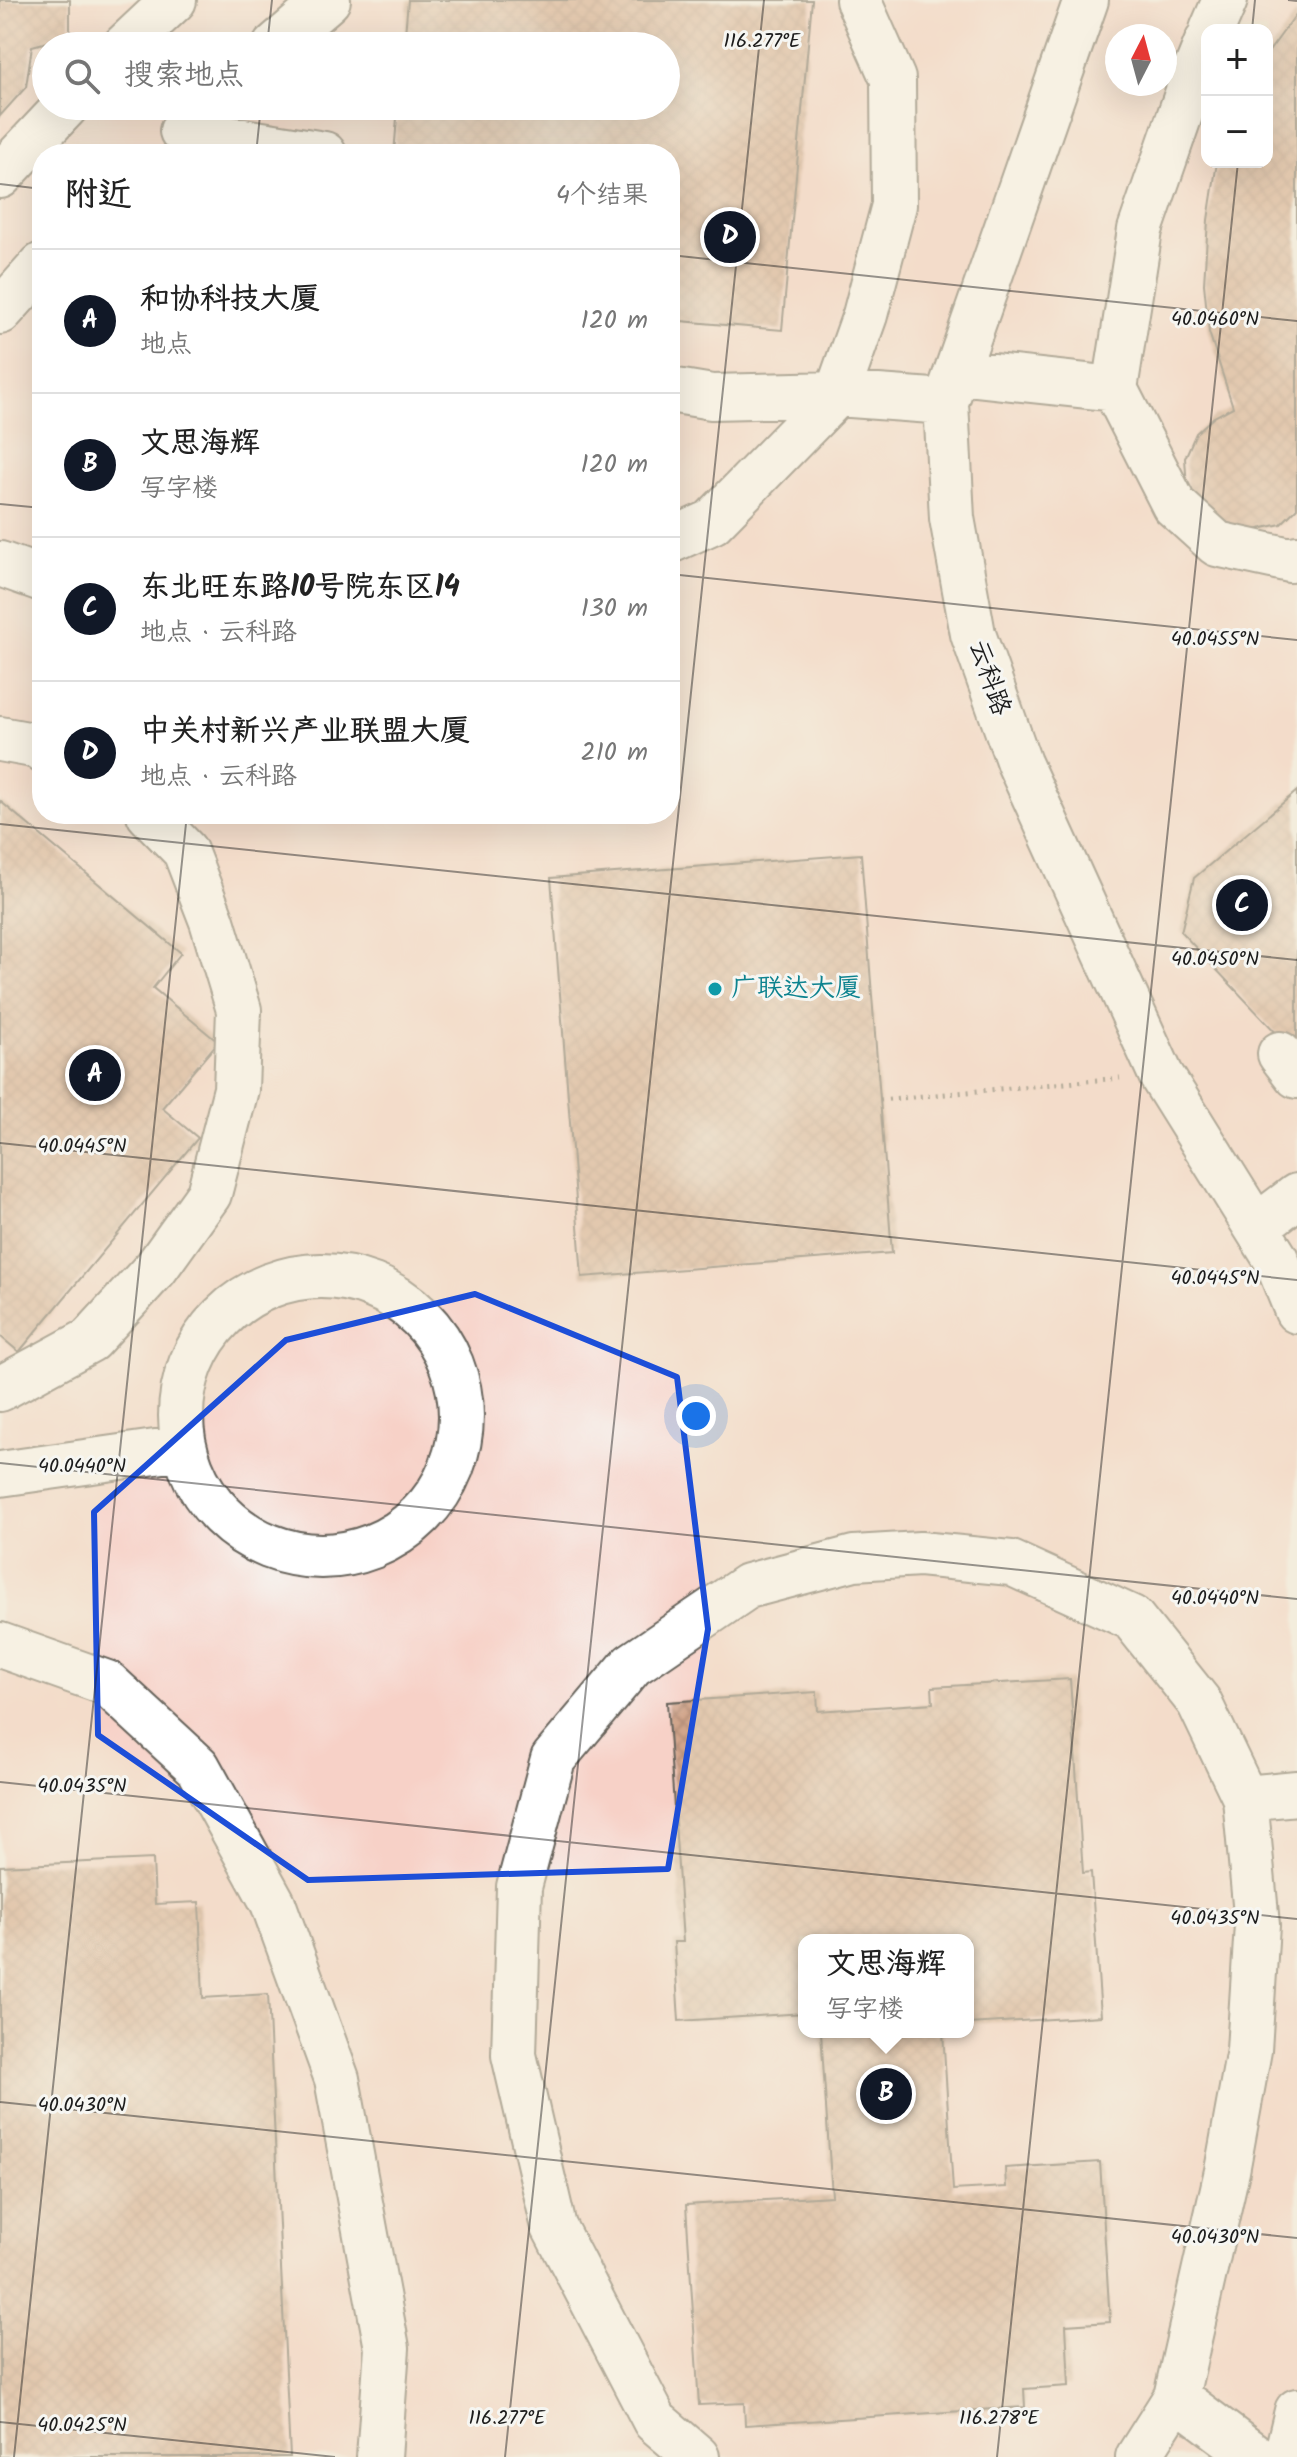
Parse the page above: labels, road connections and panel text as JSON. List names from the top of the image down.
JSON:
{
  "streets": {
    "street": ["云科路"]
  },
  "places": ["广联达大厦"],
  "north": "top",
  "page": {
    "map_buttons": ["+", "−"],
    "search": "搜索地点",
    "heading": ["附近", "4个结果"],
    "pins": [
      "D",
      "C",
      "A",
      "B"
    ],
    "list": [
      {
        "mark": "A",
        "name": "和协科技大厦",
        "note": "地点",
        "value": "120 m"
      },
      {
        "mark": "B",
        "name": "文思海辉",
        "note": "写字楼",
        "value": "120 m"
      },
      {
        "mark": "C",
        "name": "东北旺东路10号院东区14",
        "note": "地点 · 云科路",
        "value": "130 m"
      },
      {
        "mark": "D",
        "name": "中关村新兴产业联盟大厦",
        "note": "地点 · 云科路",
        "value": "210 m"
      }
    ],
    "popup": ["文思海辉", "写字楼"]
  },
  "coordinates": [
    "116.277°E",
    "40.0460°N",
    "40.0455°N",
    "40.0450°N",
    "40.0445°N",
    "40.0440°N",
    "40.0435°N",
    "40.0430°N",
    "116.278°E",
    "40.0425°N"
  ]
}
